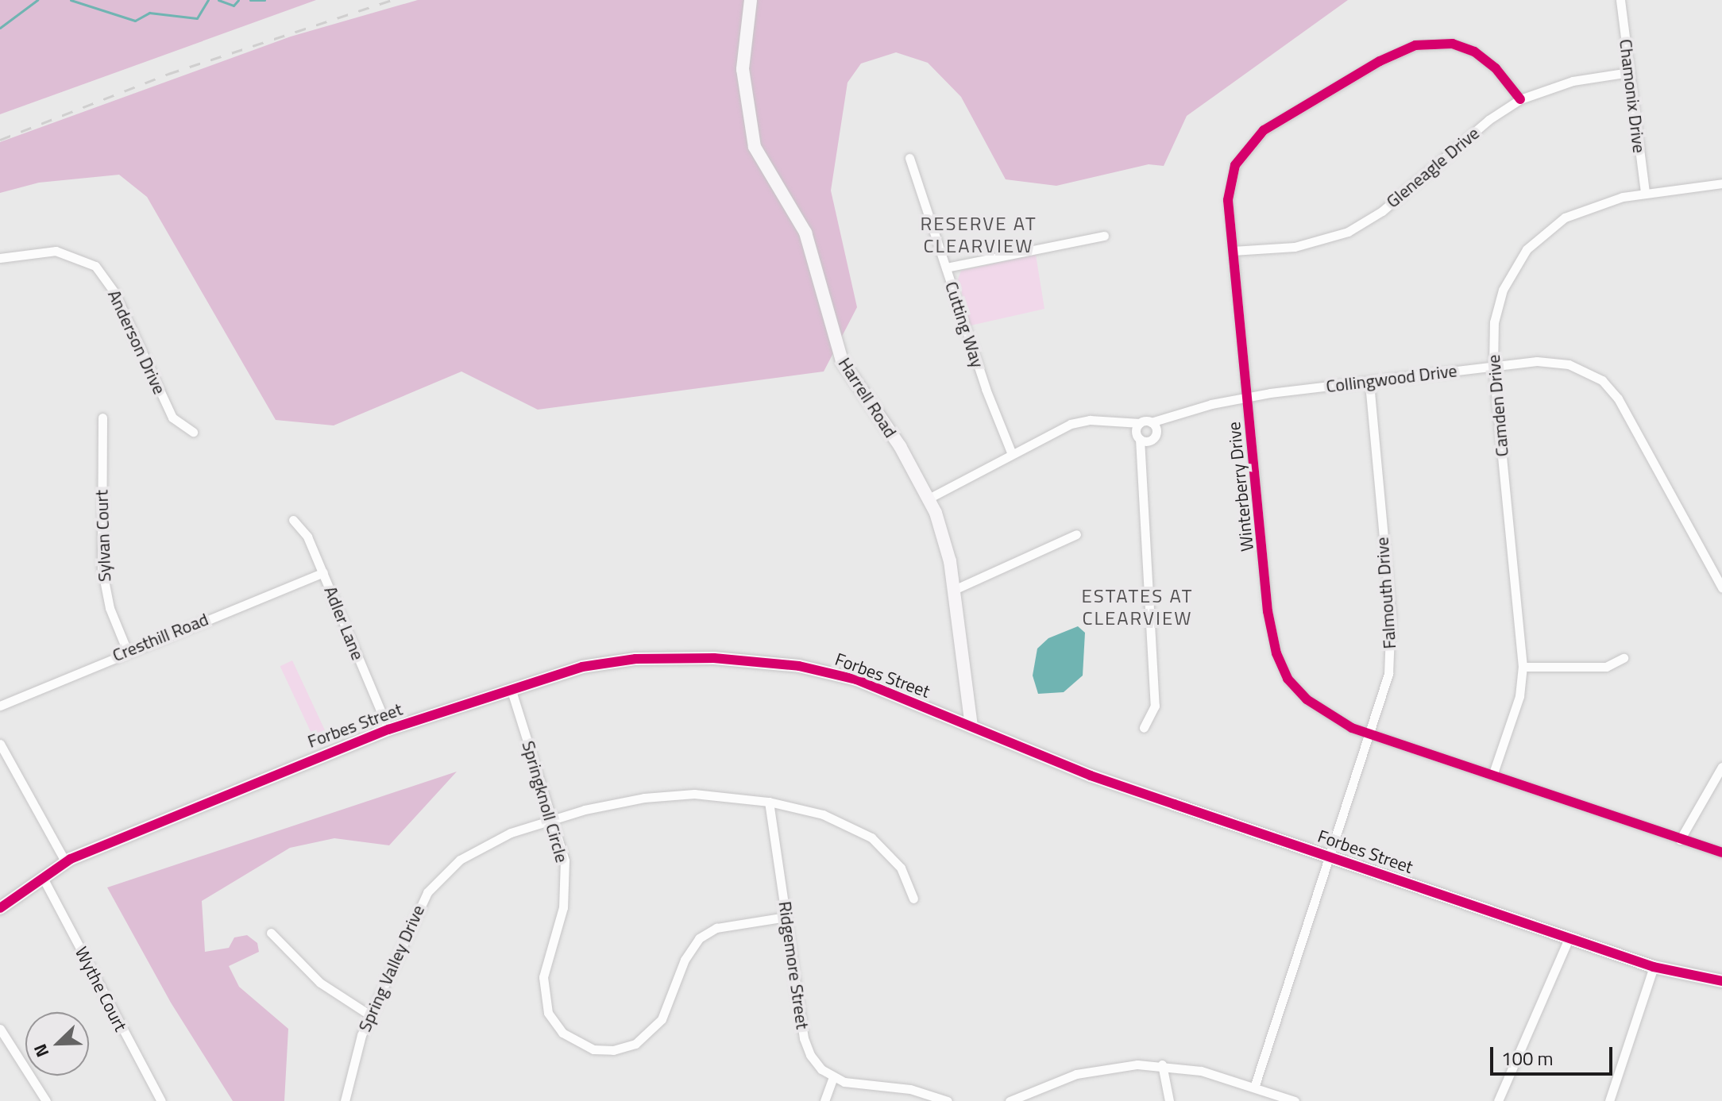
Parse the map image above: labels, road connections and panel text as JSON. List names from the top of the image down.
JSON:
{
  "streets": {
    "street": [
      "Chamonix Drive",
      "Gleneagle Drive",
      "Cutting Way",
      "Anderson Drive",
      "Collingwood Drive",
      "Harrell Road",
      "Camden Drive",
      "Winterberry Drive",
      "Sylvan Court",
      "Falmouth Drive",
      "Adler Lane",
      "Cresthill Road",
      "Forbes Street",
      "Springknoll Circle",
      "Ridgemore Street",
      "Spring Valley Drive",
      "Wythe Court"
    ]
  },
  "crossings": [
    ["Chamonix Drive", "Gleneagle Drive"],
    ["Chamonix Drive", "Camden Drive"],
    ["Gleneagle Drive", "Winterberry Drive"],
    ["Collingwood Drive", "Camden Drive"],
    ["Collingwood Drive", "Winterberry Drive"],
    ["Collingwood Drive", "Falmouth Drive"],
    ["Harrell Road", "Forbes Street"],
    ["Camden Drive", "Winterberry Drive"],
    ["Winterberry Drive", "Falmouth Drive"],
    ["Sylvan Court", "Cresthill Road"],
    ["Falmouth Drive", "Forbes Street"],
    ["Adler Lane", "Cresthill Road"],
    ["Adler Lane", "Forbes Street"],
    ["Forbes Street", "Springknoll Circle"],
    ["Forbes Street", "Wythe Court"],
    ["Springknoll Circle", "Ridgemore Street"],
    ["Springknoll Circle", "Spring Valley Drive"],
    ["Ridgemore Street", "Spring Valley Drive"]
  ],
  "districts": ["RESERVE AT CLEARVIEW", "ESTATES AT CLEARVIEW"],
  "scale_bar": "100 m",
  "north": "bottom left"
}
